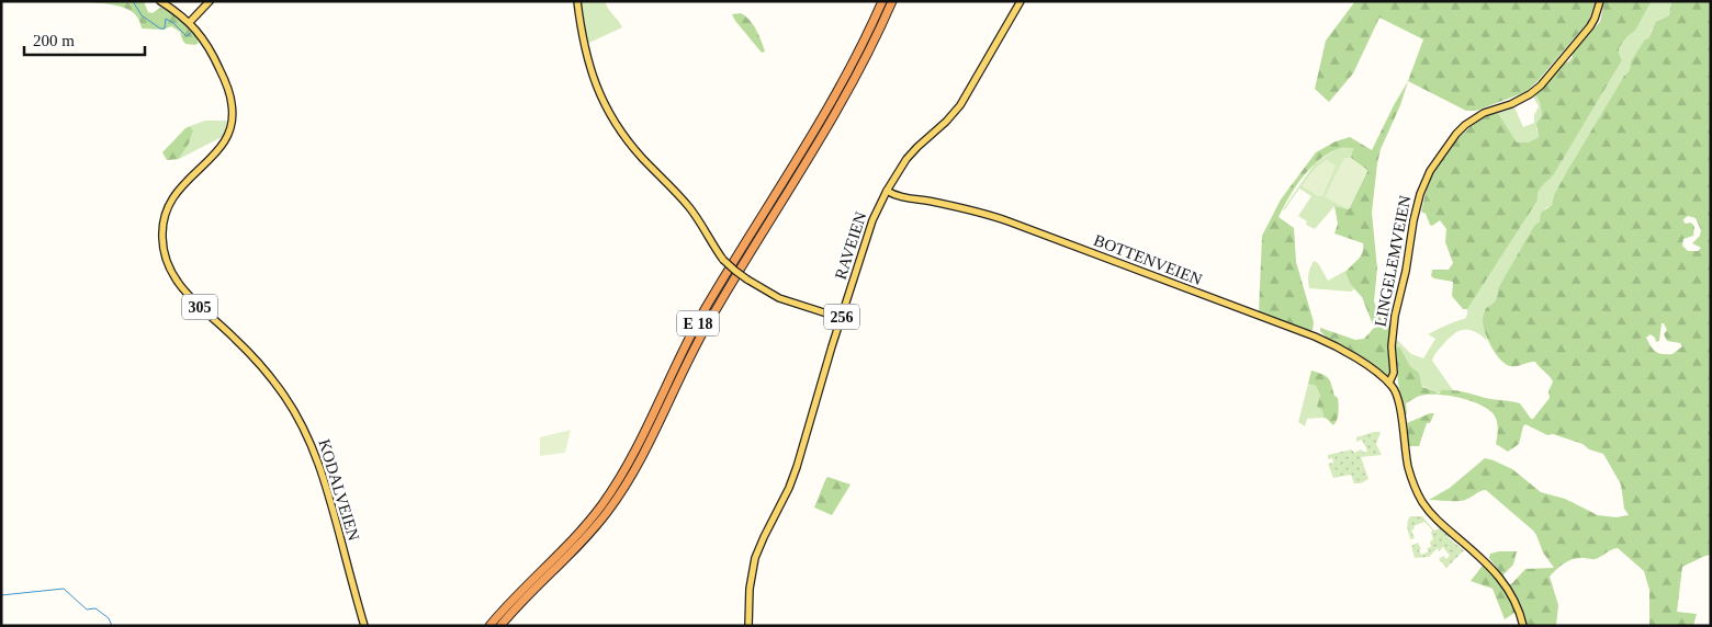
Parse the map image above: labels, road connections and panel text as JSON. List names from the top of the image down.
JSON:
{
  "streets": {
    "highway": ["E 18"],
    "main road": [
      "RAVEIEN",
      "BOTTENVEIEN",
      "LINGELEMVEIEN",
      "305",
      "256",
      "KODALVEIEN"
    ]
  },
  "crossings": [
    ["RAVEIEN", "BOTTENVEIEN"],
    ["BOTTENVEIEN", "LINGELEMVEIEN"]
  ],
  "scale_bar": "200 m"
}
